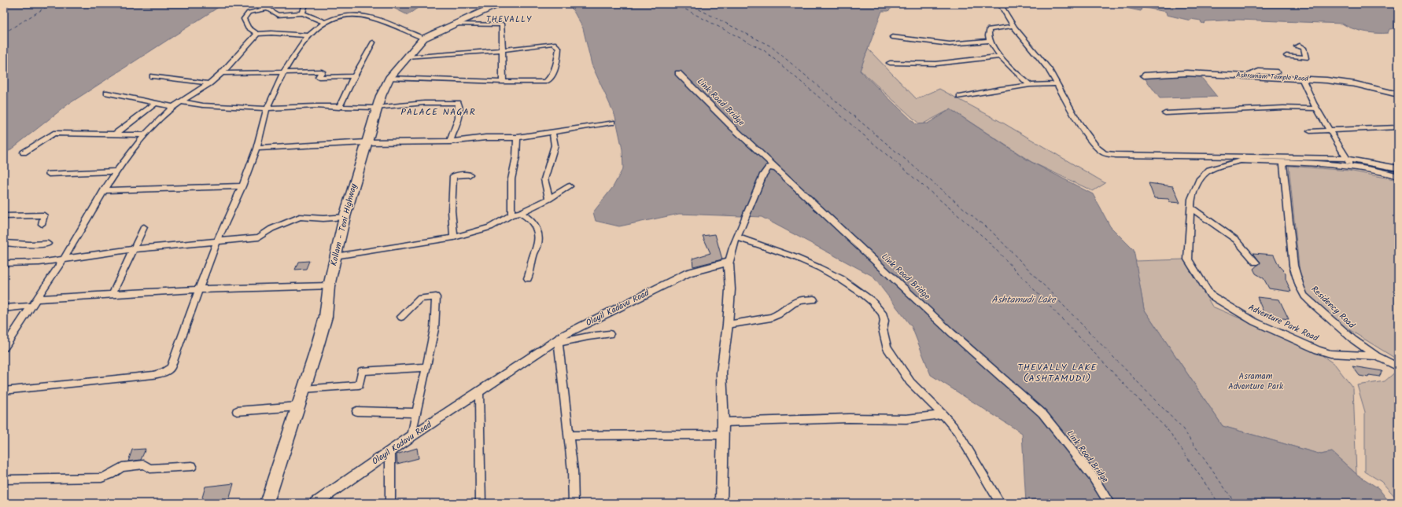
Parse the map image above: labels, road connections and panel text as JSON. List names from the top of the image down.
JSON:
{
  "streets": {
    "main road": ["Kollam - Teni Highway"],
    "street": [
      "Ashramam Temple Road",
      "Link Road Bridge",
      "Residency Road",
      "Olayil Kadavu Road",
      "Adventure Park Road"
    ]
  },
  "crossings": [
    ["Residency Road", "Adventure Park Road"]
  ],
  "districts": ["THEVALLY", "PALACE NAGAR", "THEVALLY LAKE (ASHTAMUDI)"],
  "water": ["Ashtamudi Lake"],
  "parks": ["Asramam Adventure Park"]
}
